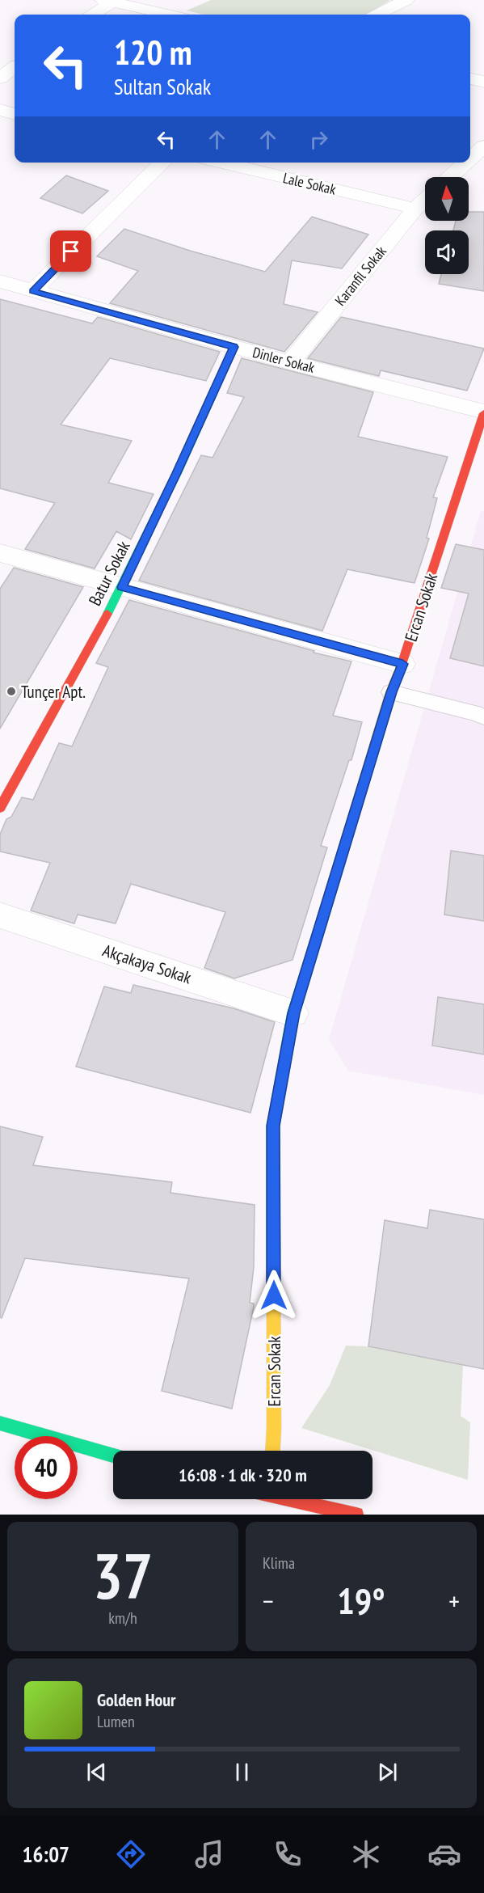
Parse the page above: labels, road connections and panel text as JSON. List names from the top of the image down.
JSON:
{
  "streets": {
    "street": [
      "Lale Sokak",
      "Karanfil Sokak",
      "Dinler Sokak",
      "Batur Sokak",
      "Ercan Sokak",
      "Akçakaya Sokak"
    ]
  },
  "crossings": [
    ["Lale Sokak", "Karanfil Sokak"],
    ["Karanfil Sokak", "Dinler Sokak"],
    ["Dinler Sokak", "Batur Sokak"],
    ["Dinler Sokak", "Ercan Sokak"],
    ["Ercan Sokak", "Akçakaya Sokak"]
  ],
  "places": ["Tunçer Apt."],
  "north": "top",
  "page": {
    "turn": ["120 m", "Sultan Sokak"],
    "limit": "40",
    "trip": "16:08 · 1 dk · 320 m",
    "tile": [
      ["37", "km/h"],
      "Klima"
    ],
    "heat": ["−", "19°", "+"],
    "song": ["Golden Hour", "Lumen"],
    "tabs": "16:07"
  }
}
